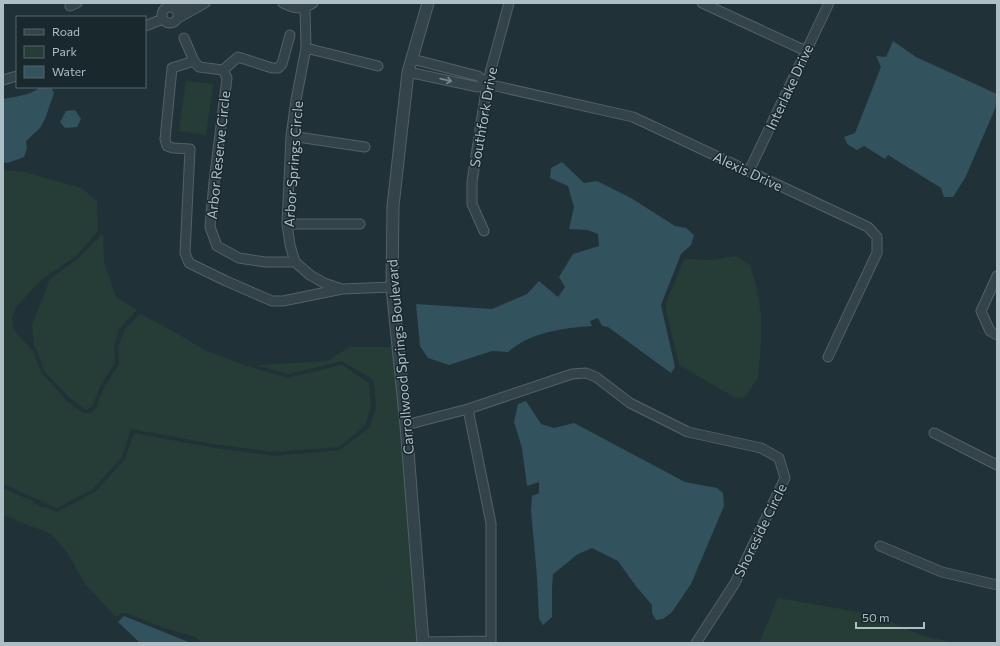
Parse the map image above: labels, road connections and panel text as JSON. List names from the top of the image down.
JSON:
{
  "streets": {
    "street": [
      "Interlake Drive",
      "Southfork Drive",
      "Arbor Reserve Circle",
      "Arbor Springs Circle",
      "Alexis Drive",
      "Carrollwood Springs Boulevard",
      "Shoreside Circle"
    ]
  },
  "crossings": [
    ["Interlake Drive", "Alexis Drive"],
    ["Southfork Drive", "Alexis Drive"],
    ["Arbor Reserve Circle", "Arbor Springs Circle"],
    ["Alexis Drive", "Carrollwood Springs Boulevard"],
    ["Carrollwood Springs Boulevard", "Shoreside Circle"]
  ],
  "legend": ["Road", "Park", "Water"],
  "scale_bar": "50 m"
}
